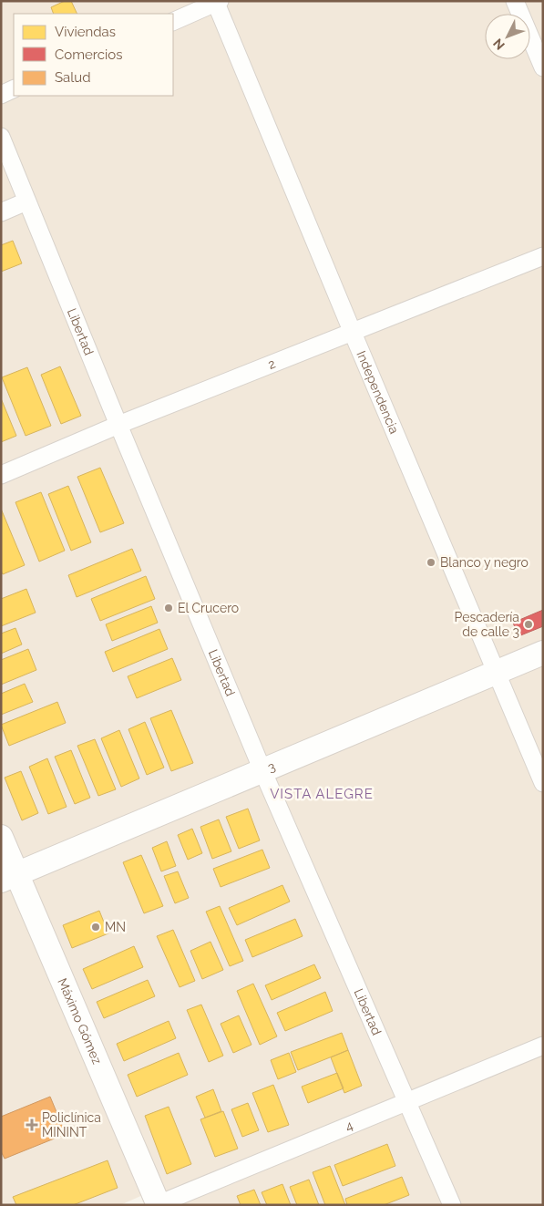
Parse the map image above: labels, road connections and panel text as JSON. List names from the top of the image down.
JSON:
{
  "streets": {
    "main road": ["3", "Máximo Gómez"],
    "street": [
      "Libertad",
      "2",
      "Independencia",
      "4"
    ]
  },
  "crossings": [
    ["Libertad", "2"],
    ["Libertad", "3"],
    ["Libertad", "4"],
    ["2", "Independencia"],
    ["Independencia", "3"],
    ["3", "Máximo Gómez"],
    ["Máximo Gómez", "4"]
  ],
  "districts": ["VISTA ALEGRE"],
  "places": {
    "other": [
      "Blanco y negro",
      "El Crucero",
      "Pescadería de calle 3",
      "MN"
    ],
    "health": ["Policlínica MININT"]
  },
  "legend": ["Viviendas", "Comercios", "Salud"],
  "north": "bottom left"
}
